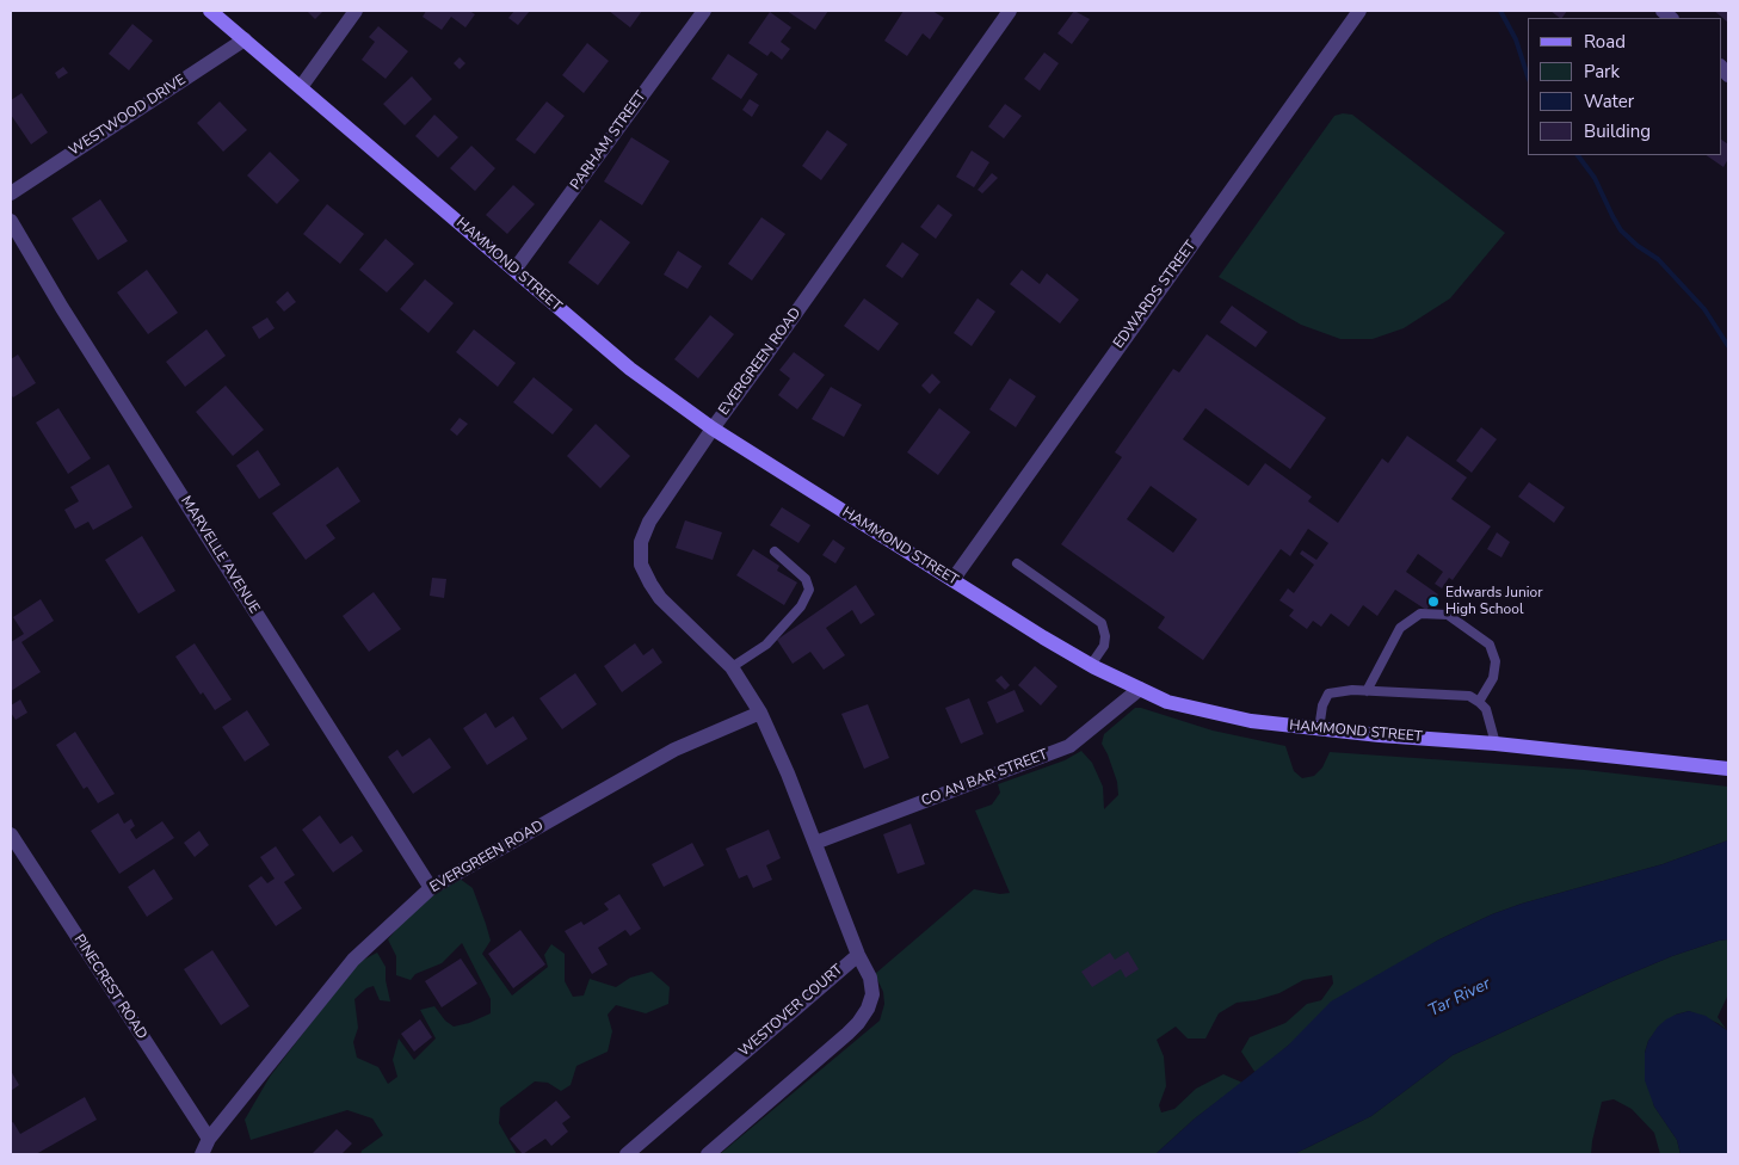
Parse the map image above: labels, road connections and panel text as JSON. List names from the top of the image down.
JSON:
{
  "streets": {
    "street": [
      "WESTWOOD DRIVE",
      "PARHAM STREET",
      "HAMMOND STREET",
      "EDWARDS STREET",
      "EVERGREEN ROAD",
      "MARVELLE AVENUE",
      "CO AN BAR STREET",
      "PINECREST ROAD",
      "WESTOVER COURT"
    ]
  },
  "crossings": [
    ["WESTWOOD DRIVE", "HAMMOND STREET"],
    ["PARHAM STREET", "HAMMOND STREET"],
    ["HAMMOND STREET", "EDWARDS STREET"],
    ["HAMMOND STREET", "EVERGREEN ROAD"],
    ["HAMMOND STREET", "CO AN BAR STREET"],
    ["EVERGREEN ROAD", "MARVELLE AVENUE"],
    ["EVERGREEN ROAD", "CO AN BAR STREET"],
    ["EVERGREEN ROAD", "PINECREST ROAD"],
    ["EVERGREEN ROAD", "WESTOVER COURT"]
  ],
  "water": ["Tar River"],
  "places": ["Edwards Junior High School"],
  "legend": [
    "Road",
    "Park",
    "Water",
    "Building"
  ]
}
